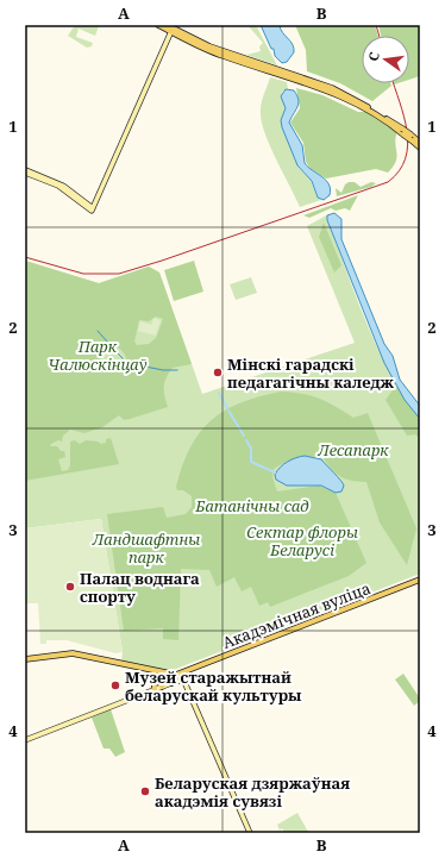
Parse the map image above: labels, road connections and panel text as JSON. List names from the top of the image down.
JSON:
{
  "streets": {
    "main road": ["Акадэмічная вуліца"]
  },
  "parks": [
    "Парк Чалюскінцаў",
    "Лесапарк",
    "Батанічны сад",
    "Сектар флоры Беларусі",
    "Ландшафтны парк"
  ],
  "places": [
    "Мінскі гарадскі педагагічны каледж",
    "Палац воднага спорту",
    "Музей старажытнай беларускай культуры",
    "Беларуская дзяржаўная акадэмія сувязі"
  ],
  "north": "left",
  "grid": {
    "columns": ["A", "B"],
    "rows": [
      "1",
      "2",
      "3",
      "4"
    ]
  }
}
